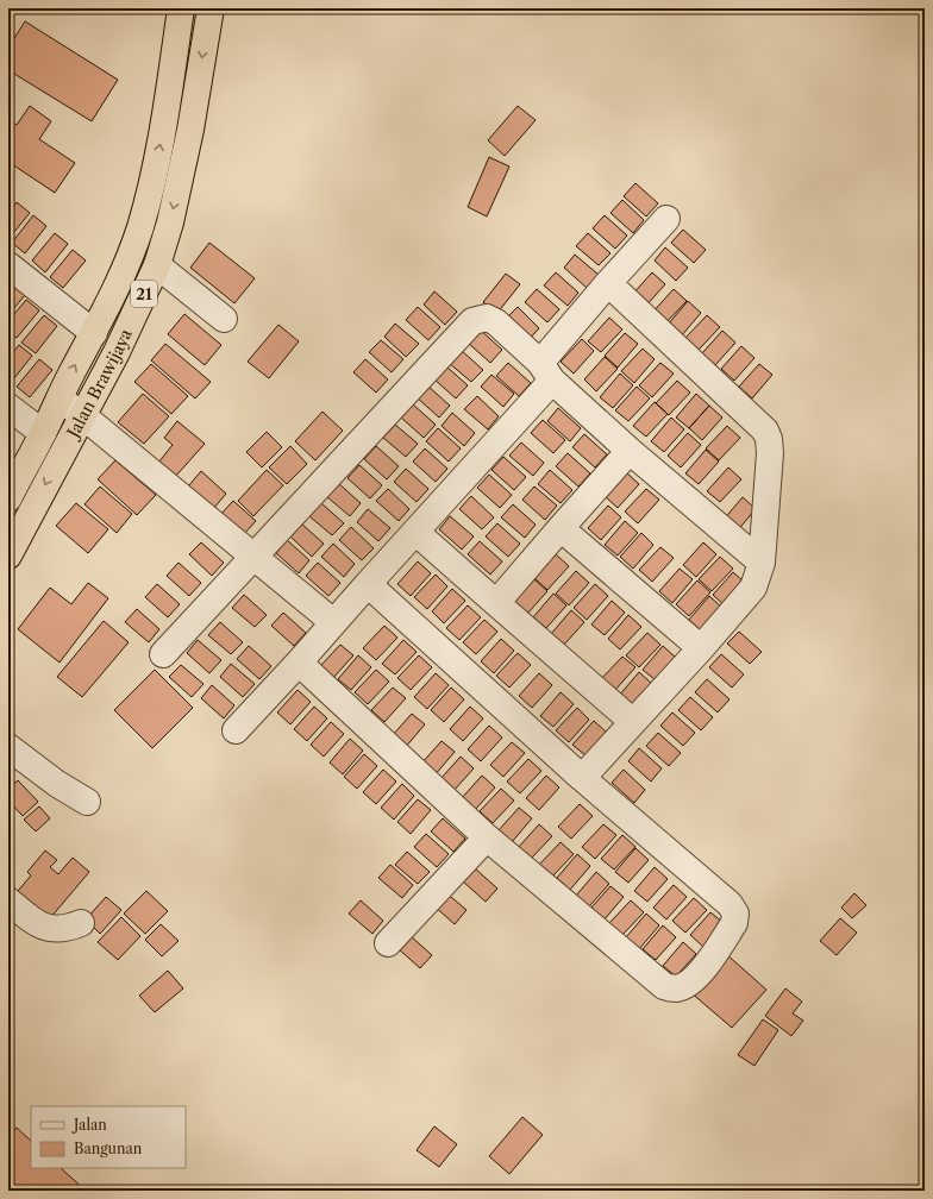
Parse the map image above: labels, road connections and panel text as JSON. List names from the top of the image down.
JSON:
{
  "streets": {
    "highway": ["21", "Jalan Brawijaya"]
  },
  "legend": ["Jalan", "Bangunan"]
}
